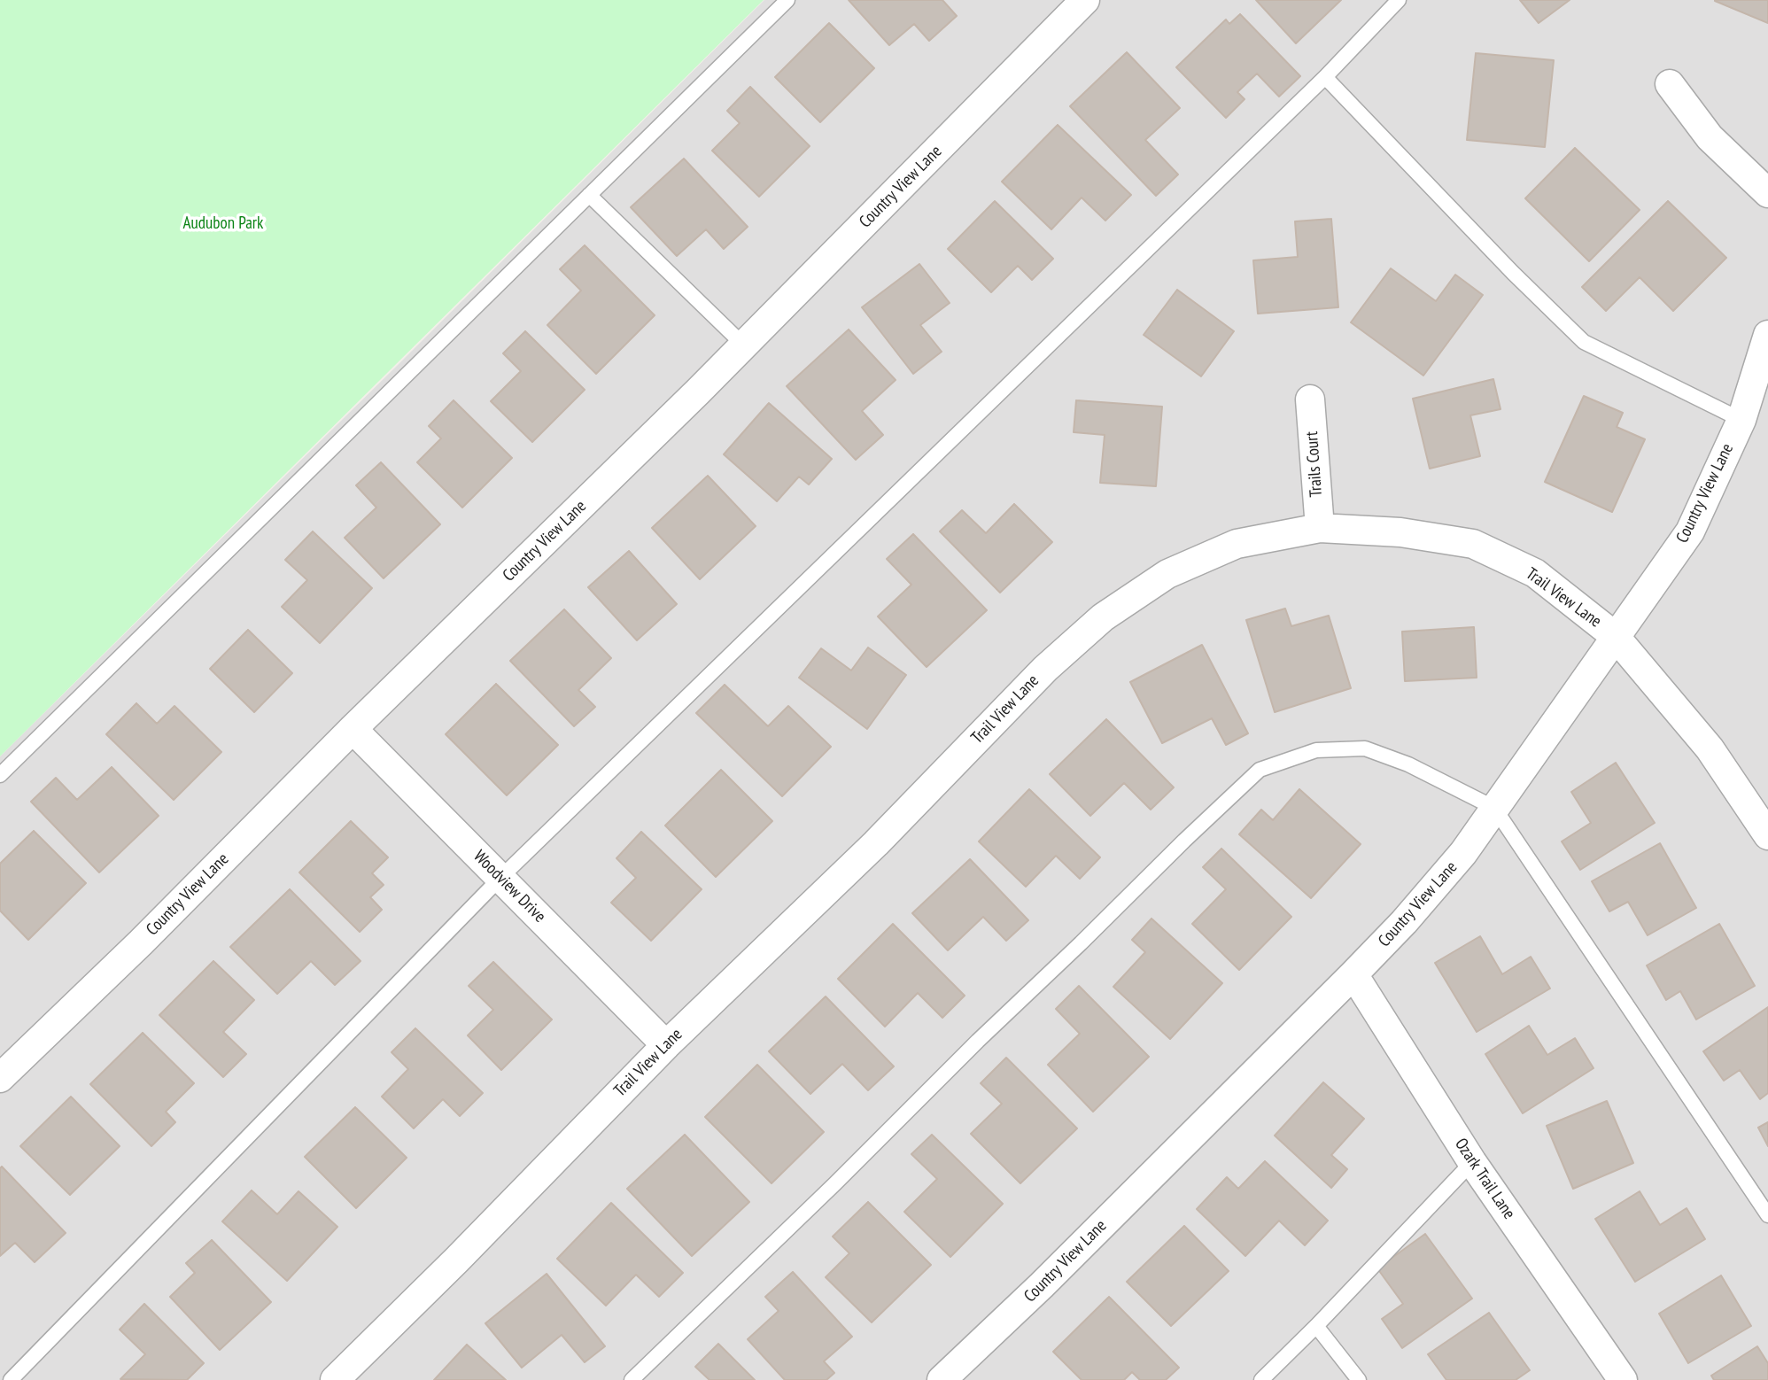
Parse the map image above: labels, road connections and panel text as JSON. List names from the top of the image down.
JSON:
{
  "streets": {
    "street": [
      "Country View Lane",
      "Trails Court",
      "Trail View Lane",
      "Woodview Drive",
      "Ozark Trail Lane"
    ]
  },
  "crossings": [
    ["Country View Lane", "Trail View Lane"],
    ["Country View Lane", "Woodview Drive"],
    ["Country View Lane", "Ozark Trail Lane"],
    ["Trails Court", "Trail View Lane"],
    ["Trail View Lane", "Woodview Drive"]
  ],
  "parks": ["Audubon Park"]
}
